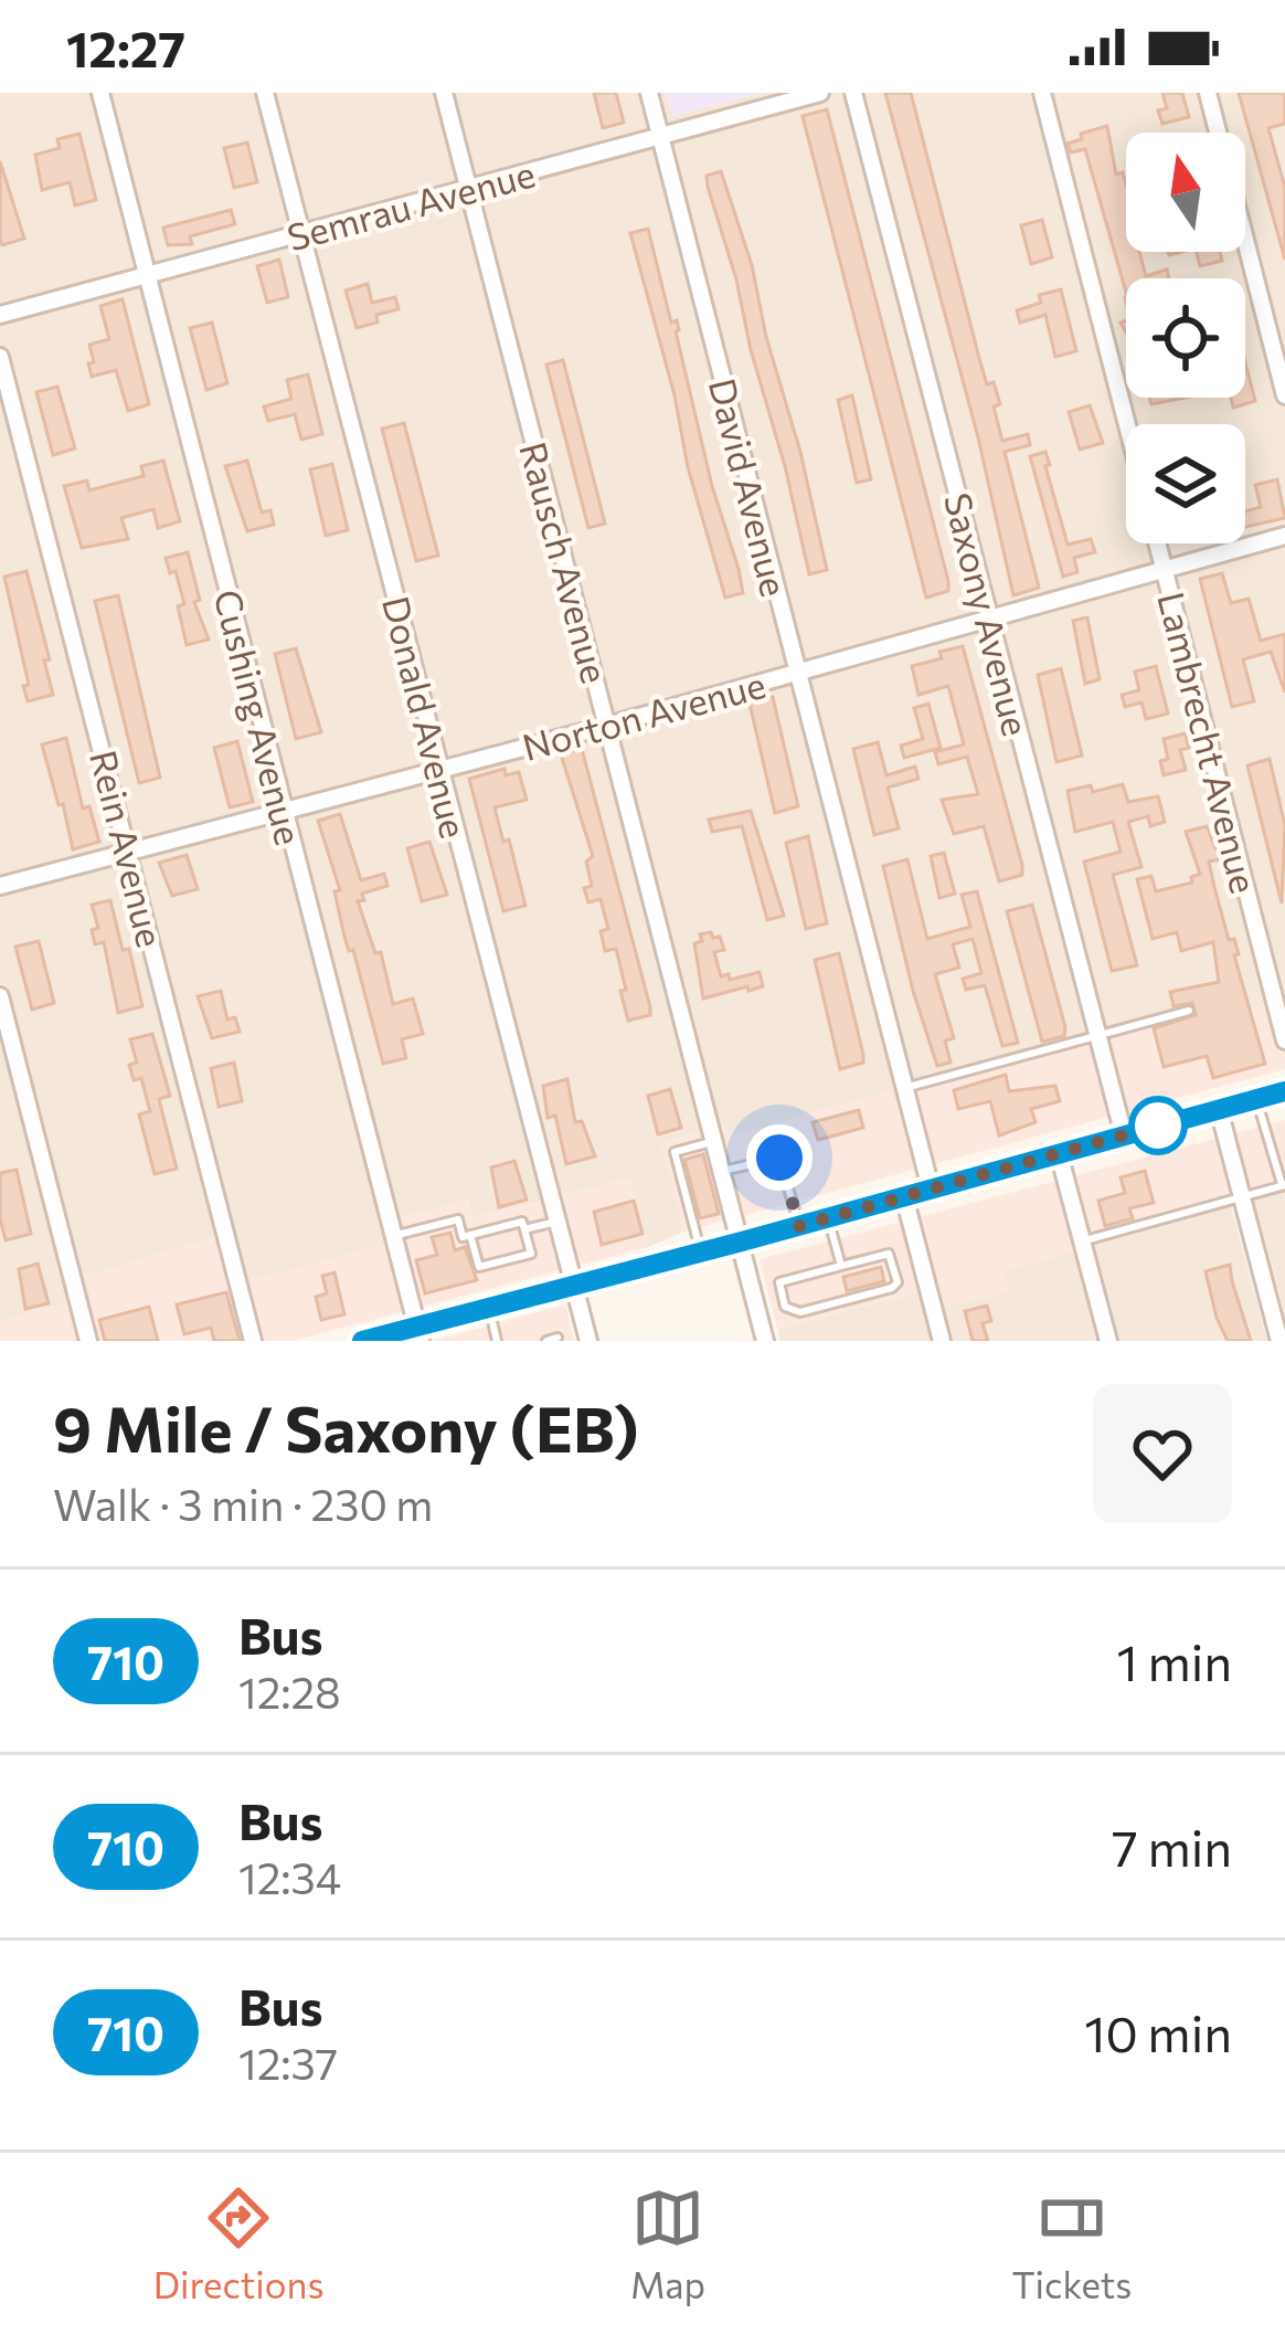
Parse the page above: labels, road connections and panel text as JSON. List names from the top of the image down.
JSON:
{
  "streets": {
    "street": [
      "Semrau Avenue",
      "David Avenue",
      "Rausch Avenue",
      "Saxony Avenue",
      "Norton Avenue",
      "Cushing Avenue",
      "Donald Avenue",
      "Lambrecht Avenue",
      "Rein Avenue"
    ]
  },
  "crossings": [
    ["Semrau Avenue", "David Avenue"],
    ["Semrau Avenue", "Rausch Avenue"],
    ["Semrau Avenue", "Cushing Avenue"],
    ["Semrau Avenue", "Donald Avenue"],
    ["David Avenue", "Norton Avenue"],
    ["Rausch Avenue", "Norton Avenue"],
    ["Saxony Avenue", "Norton Avenue"],
    ["Norton Avenue", "Cushing Avenue"],
    ["Norton Avenue", "Donald Avenue"],
    ["Norton Avenue", "Lambrecht Avenue"],
    ["Norton Avenue", "Rein Avenue"]
  ],
  "lines": ["bus line 710"],
  "north": "top",
  "page": {
    "status": "12:27",
    "heading": ["9 Mile / Saxony (EB)", "Walk · 3 min · 230 m"],
    "list": [
      {
        "mark": "710",
        "name": "Bus",
        "note": "12:28",
        "value": "1 min"
      },
      {
        "mark": "710",
        "name": "Bus",
        "note": "12:34",
        "value": "7 min"
      },
      {
        "mark": "710",
        "name": "Bus",
        "note": "12:37",
        "value": "10 min"
      }
    ],
    "tabs": ["Directions", "Map", "Tickets"]
  }
}
